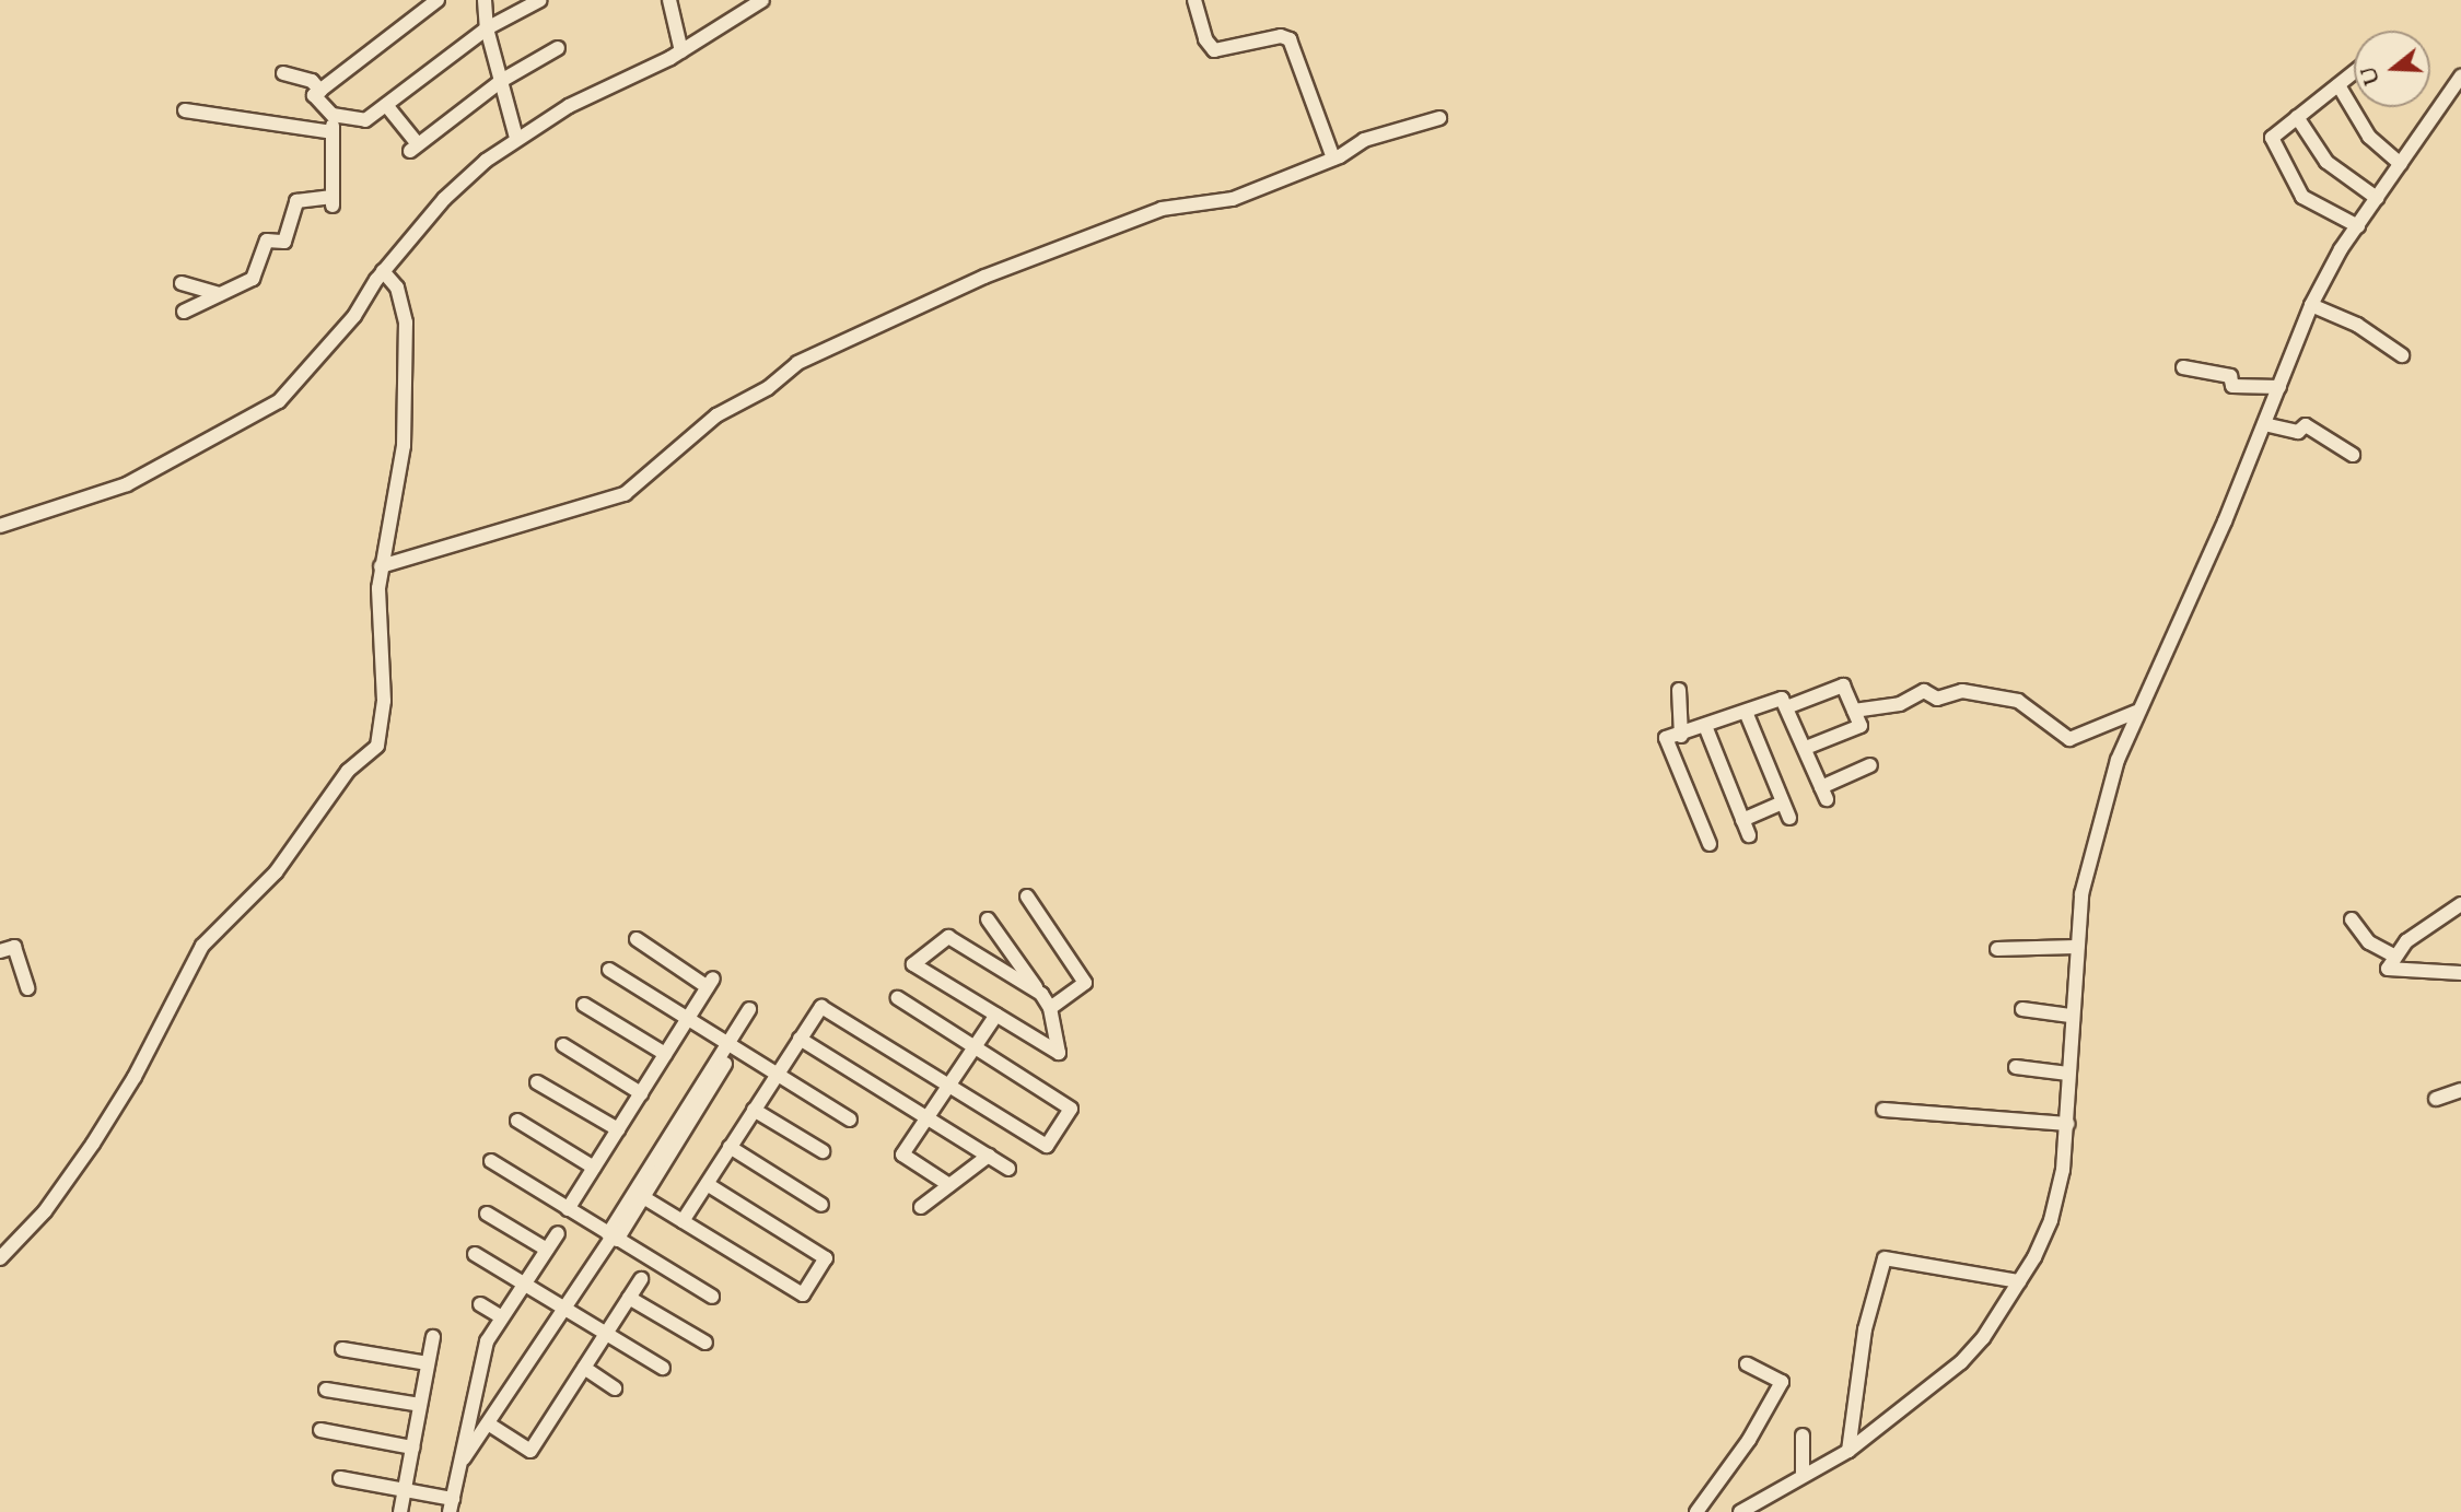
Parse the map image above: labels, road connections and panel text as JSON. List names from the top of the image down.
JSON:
{
  "north": "left"
}
